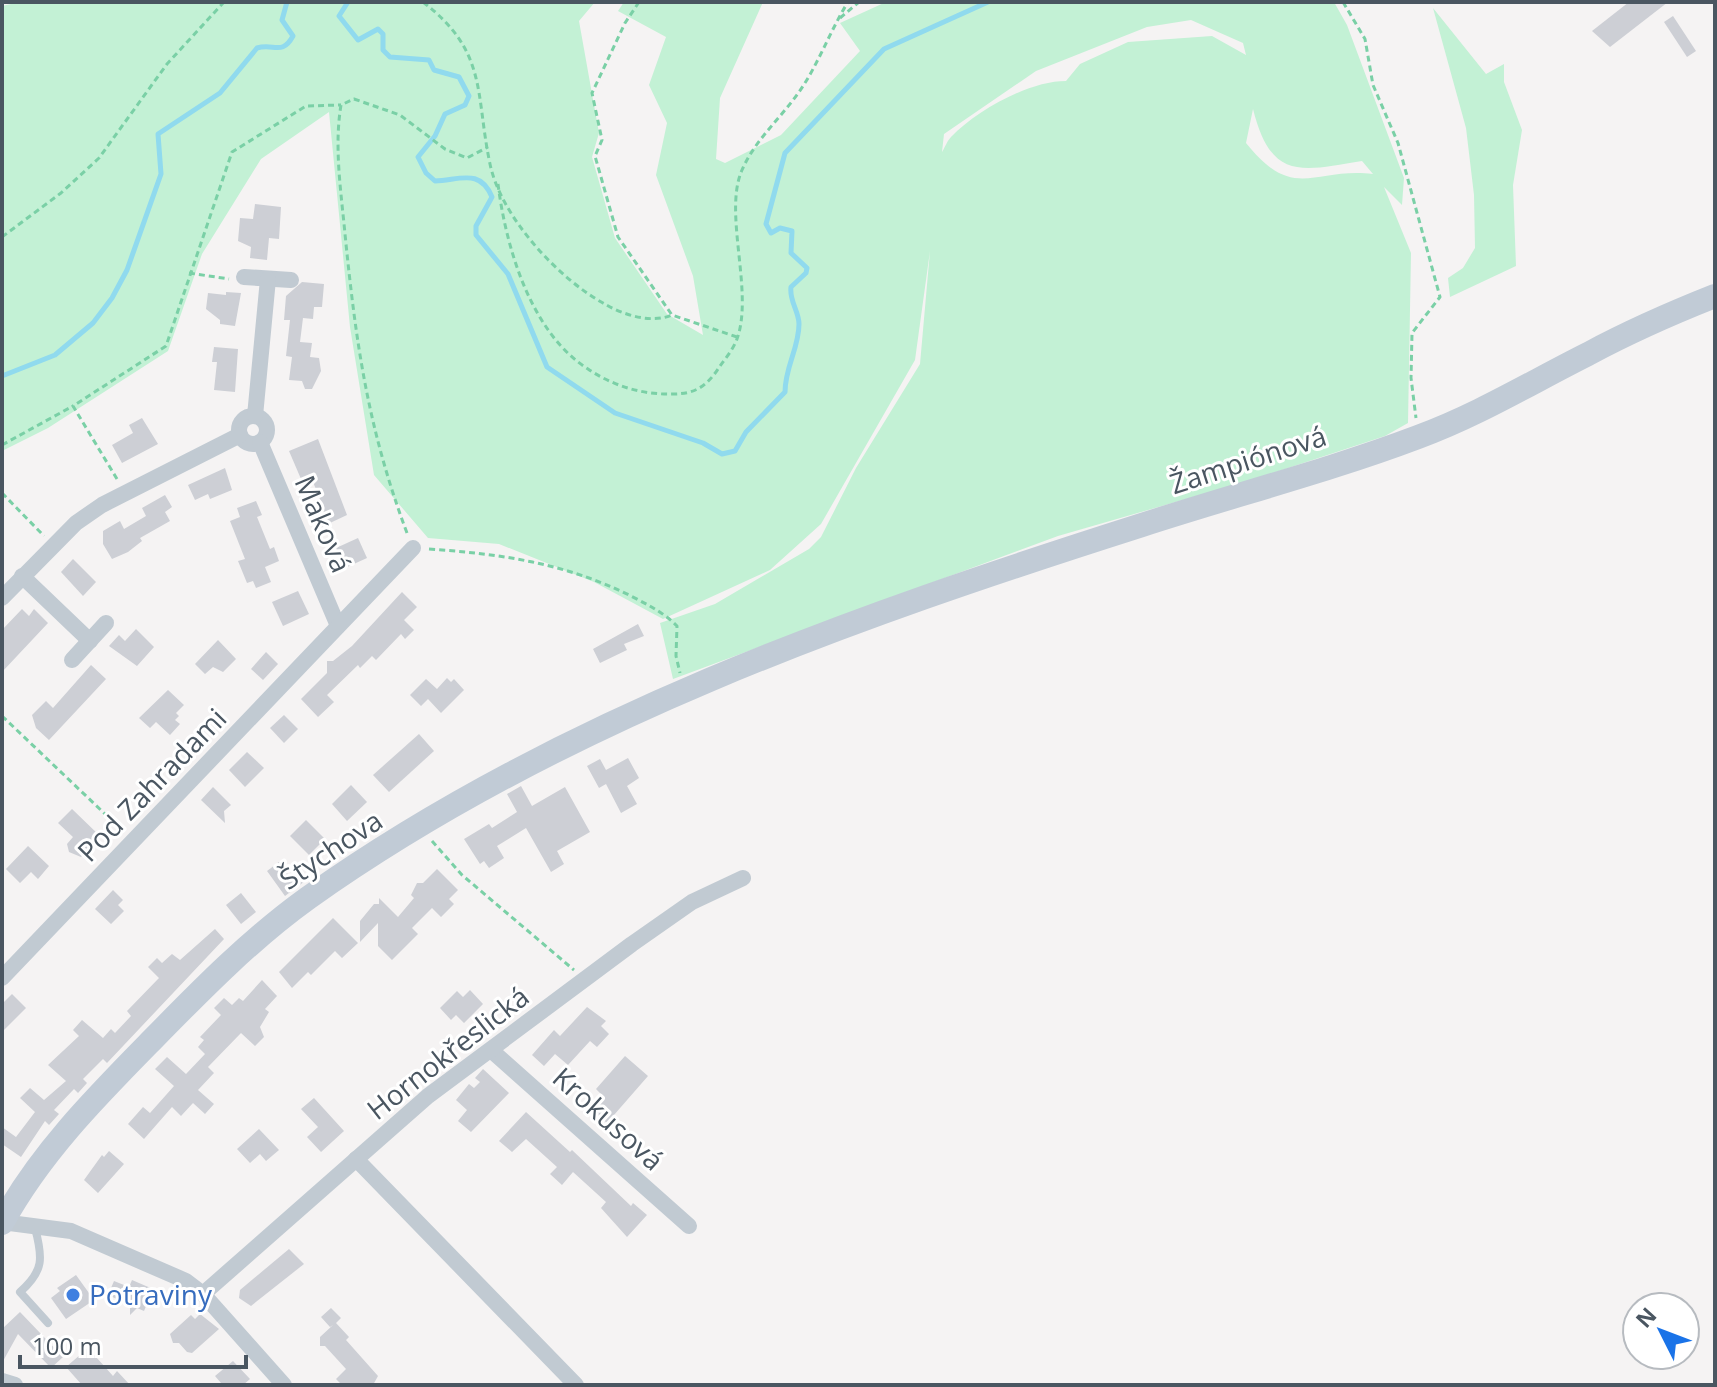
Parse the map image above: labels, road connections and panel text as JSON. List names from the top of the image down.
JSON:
{
  "streets": {
    "street": [
      "Žampiónová",
      "Maková",
      "Pod Zahradami",
      "Štychova",
      "Hornokřeslická",
      "Krokusová"
    ]
  },
  "crossings": [
    ["Žampiónová", "Štychova"],
    ["Maková", "Pod Zahradami"],
    ["Hornokřeslická", "Krokusová"]
  ],
  "places": ["Potraviny"],
  "scale_bar": "100 m",
  "north": "top left"
}
